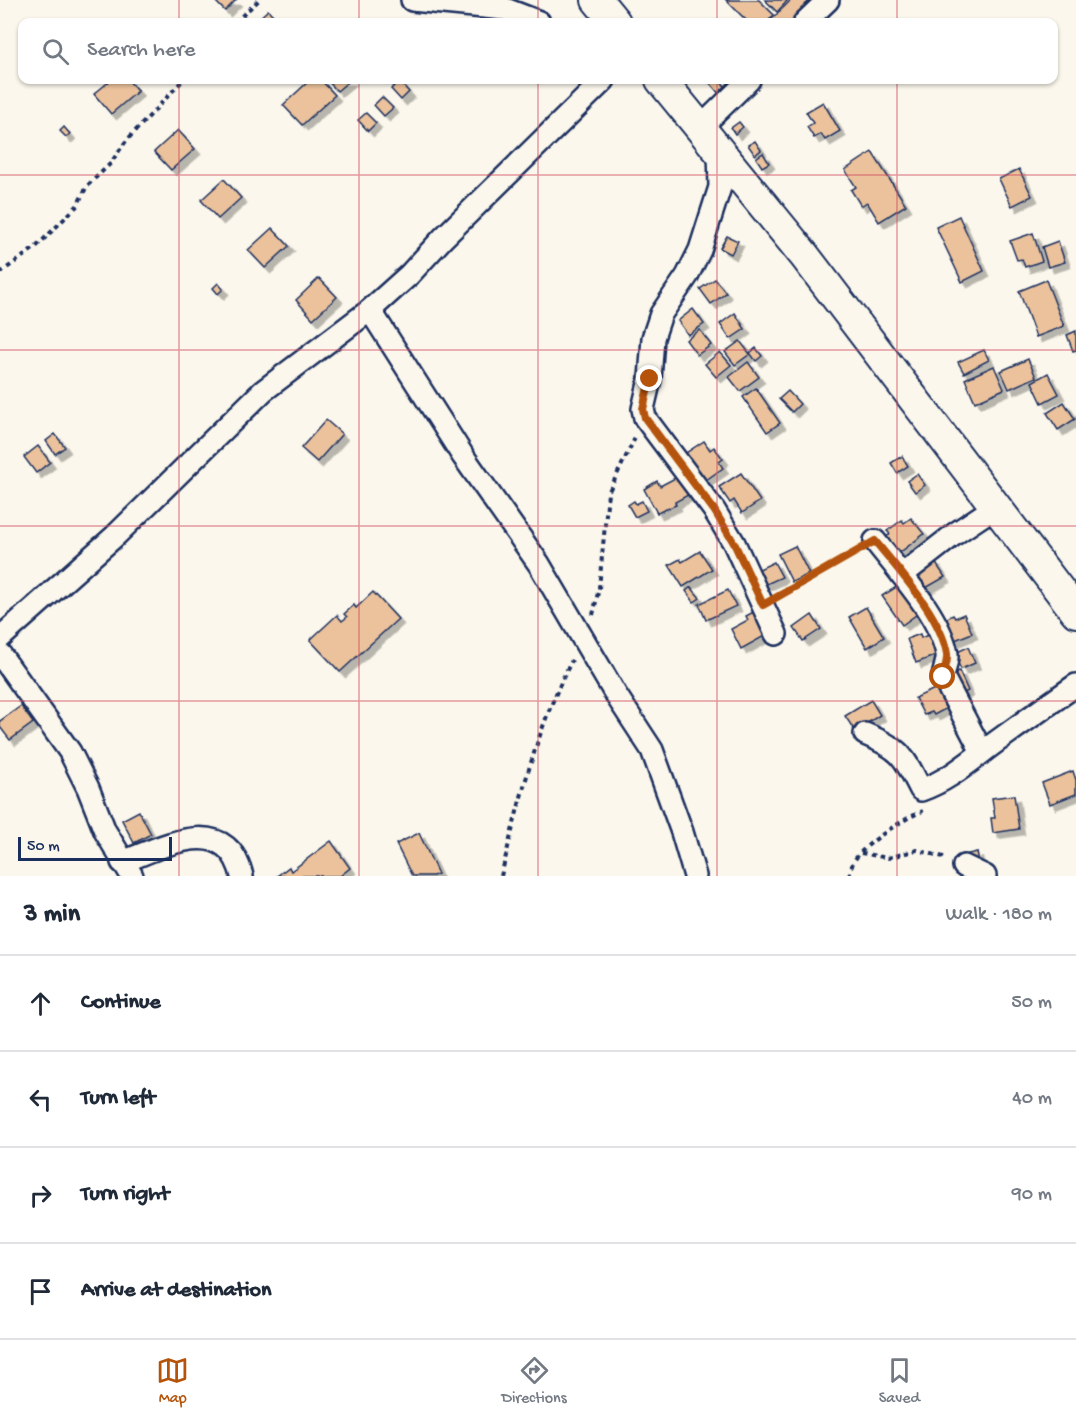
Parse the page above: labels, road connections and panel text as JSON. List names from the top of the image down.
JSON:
{
  "scale_bar": "50 m",
  "page": {
    "search": "Search here",
    "scale": "50 m",
    "heading": ["3 min", "Walk · 180 m"],
    "list": [
      ["Continue", "50 m"],
      ["Turn left", "40 m"],
      ["Turn right", "90 m"],
      "Arrive at destination"
    ],
    "nav": ["Map", "Directions", "Saved"]
  }
}
